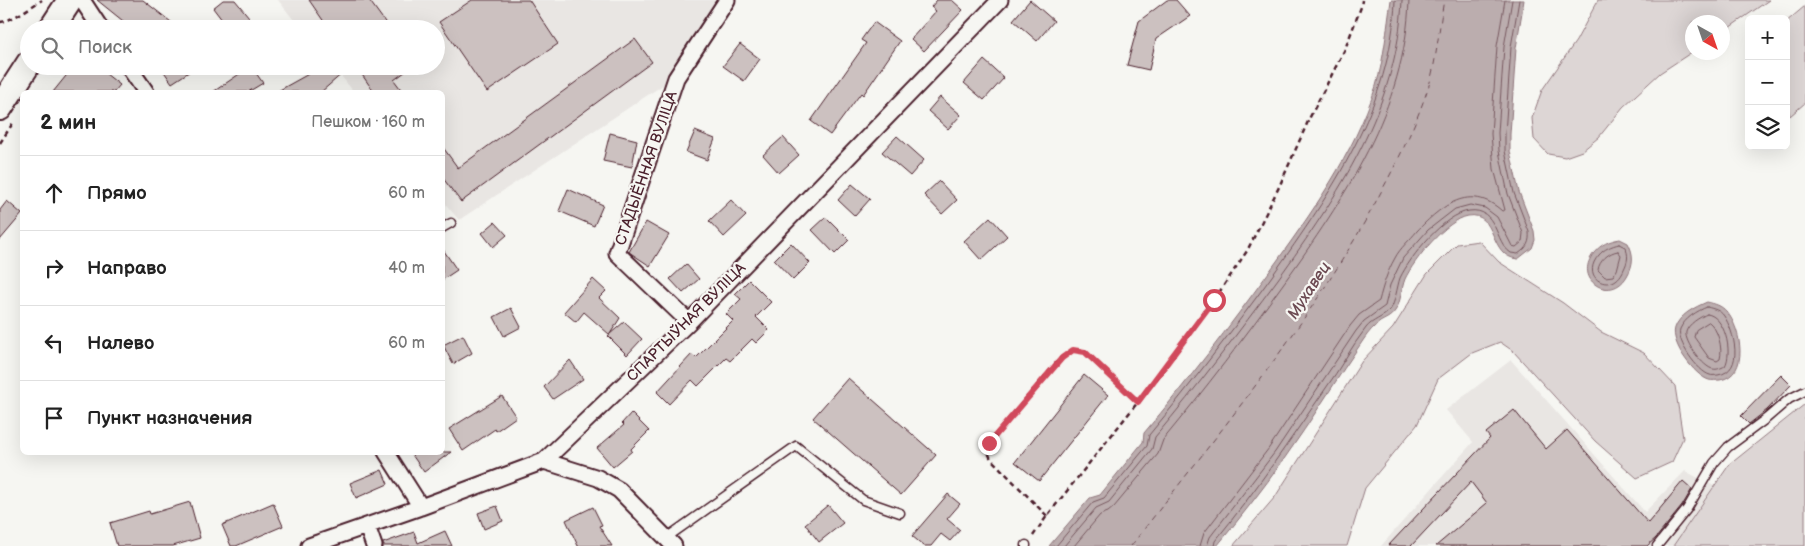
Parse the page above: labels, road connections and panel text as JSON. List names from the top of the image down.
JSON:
{
  "streets": {
    "street": ["СТАДЫЁННАЯ ВУЛІЦА", "СПАРТЫЎНАЯ ВУЛІЦА"]
  },
  "crossings": [
    ["СТАДЫЁННАЯ ВУЛІЦА", "СПАРТЫЎНАЯ ВУЛІЦА"]
  ],
  "water": ["Мухавец"],
  "north": "bottom right",
  "page": {
    "map_buttons": ["+", "−"],
    "search": "Поиск",
    "heading": ["2 мин", "Пешком · 160 m"],
    "list": [
      ["Прямо", "60 m"],
      ["Направо", "40 m"],
      ["Налево", "60 m"],
      "Пункт назначения"
    ]
  }
}
